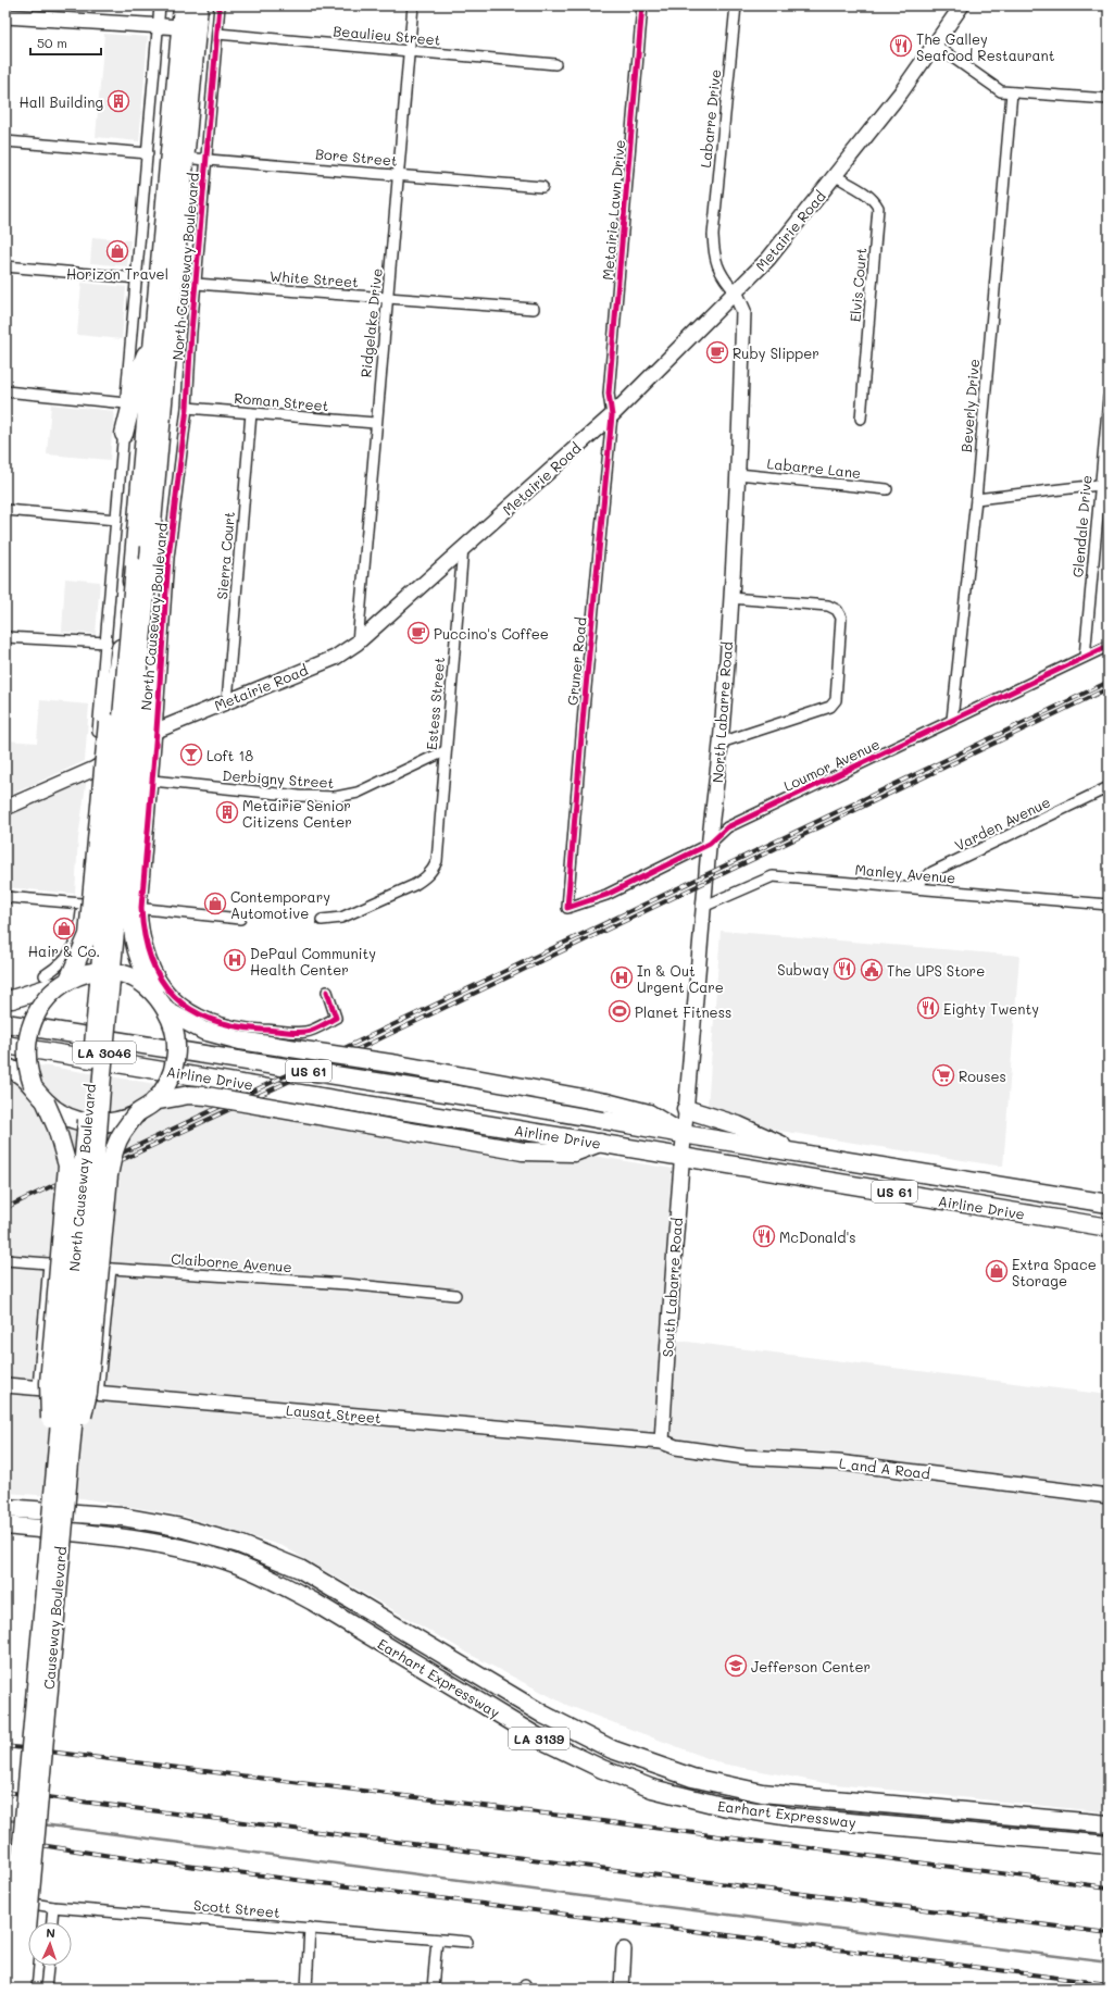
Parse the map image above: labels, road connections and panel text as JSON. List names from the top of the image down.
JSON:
{
  "streets": {
    "highway": [
      "North Causeway Boulevard",
      "LA 3046",
      "US 61",
      "Airline Drive",
      "Causeway Boulevard",
      "Earhart Expressway",
      "LA 3139"
    ],
    "street": [
      "Beaulieu Street",
      "Labarre Drive",
      "Bore Street",
      "Metairie Lawn Drive",
      "Metairie Road",
      "White Street",
      "Elvis Court",
      "Ridgelake Drive",
      "Roman Street",
      "Beverly Drive",
      "Labarre Lane",
      "Glendale Drive",
      "Sierra Court",
      "Gruner Road",
      "Estess Street",
      "North Labarre Road",
      "Loumor Avenue",
      "Derbigny Street",
      "Varden Avenue",
      "Manley Avenue",
      "Claiborne Avenue",
      "South Labarre Road",
      "Lausat Street",
      "L and A Road",
      "Scott Street"
    ]
  },
  "crossings": [
    ["Beaulieu Street", "North Causeway Boulevard"],
    ["Beaulieu Street", "Ridgelake Drive"],
    ["Labarre Drive", "Metairie Road"],
    ["Labarre Drive", "North Labarre Road"],
    ["Bore Street", "North Causeway Boulevard"],
    ["Bore Street", "Ridgelake Drive"],
    ["Metairie Lawn Drive", "Metairie Road"],
    ["Metairie Lawn Drive", "Gruner Road"],
    ["Metairie Road", "North Causeway Boulevard"],
    ["Metairie Road", "Elvis Court"],
    ["Metairie Road", "Ridgelake Drive"],
    ["Metairie Road", "Sierra Court"],
    ["Metairie Road", "Gruner Road"],
    ["Metairie Road", "Estess Street"],
    ["Metairie Road", "North Labarre Road"],
    ["North Causeway Boulevard", "White Street"],
    ["North Causeway Boulevard", "Roman Street"],
    ["North Causeway Boulevard", "Derbigny Street"],
    ["North Causeway Boulevard", "Causeway Boulevard"],
    ["White Street", "Ridgelake Drive"],
    ["Ridgelake Drive", "Roman Street"],
    ["Roman Street", "Sierra Court"],
    ["Beverly Drive", "Loumor Avenue"],
    ["Labarre Lane", "North Labarre Road"],
    ["Glendale Drive", "Loumor Avenue"],
    ["Gruner Road", "Loumor Avenue"],
    ["Estess Street", "Derbigny Street"],
    ["North Labarre Road", "Loumor Avenue"],
    ["North Labarre Road", "Manley Avenue"],
    ["North Labarre Road", "Airline Drive"],
    ["North Labarre Road", "South Labarre Road"],
    ["Varden Avenue", "Manley Avenue"],
    ["Airline Drive", "South Labarre Road"],
    ["South Labarre Road", "Lausat Street"],
    ["South Labarre Road", "L and A Road"],
    ["Lausat Street", "L and A Road"]
  ],
  "places": {
    "restaurant": [
      "The Galley Seafood Restaurant",
      "Subway",
      "Eighty Twenty",
      "McDonald's"
    ],
    "building": ["Hall Building", "Metairie Senior Citizens Center"],
    "shop": [
      "Horizon Travel",
      "Contemporary Automotive",
      "Hair & Co.",
      "Extra Space Storage"
    ],
    "cafe": ["Ruby Slipper", "Puccino's Coffee"],
    "bar": ["Loft 18"],
    "hospital": ["DePaul Community Health Center", "In & Out Urgent Care"],
    "public building": ["The UPS Store"],
    "sports": ["Planet Fitness"],
    "supermarket": ["Rouses"],
    "school or university": ["Jefferson Center"]
  },
  "scale_bar": "50 m",
  "north": "top"
}
